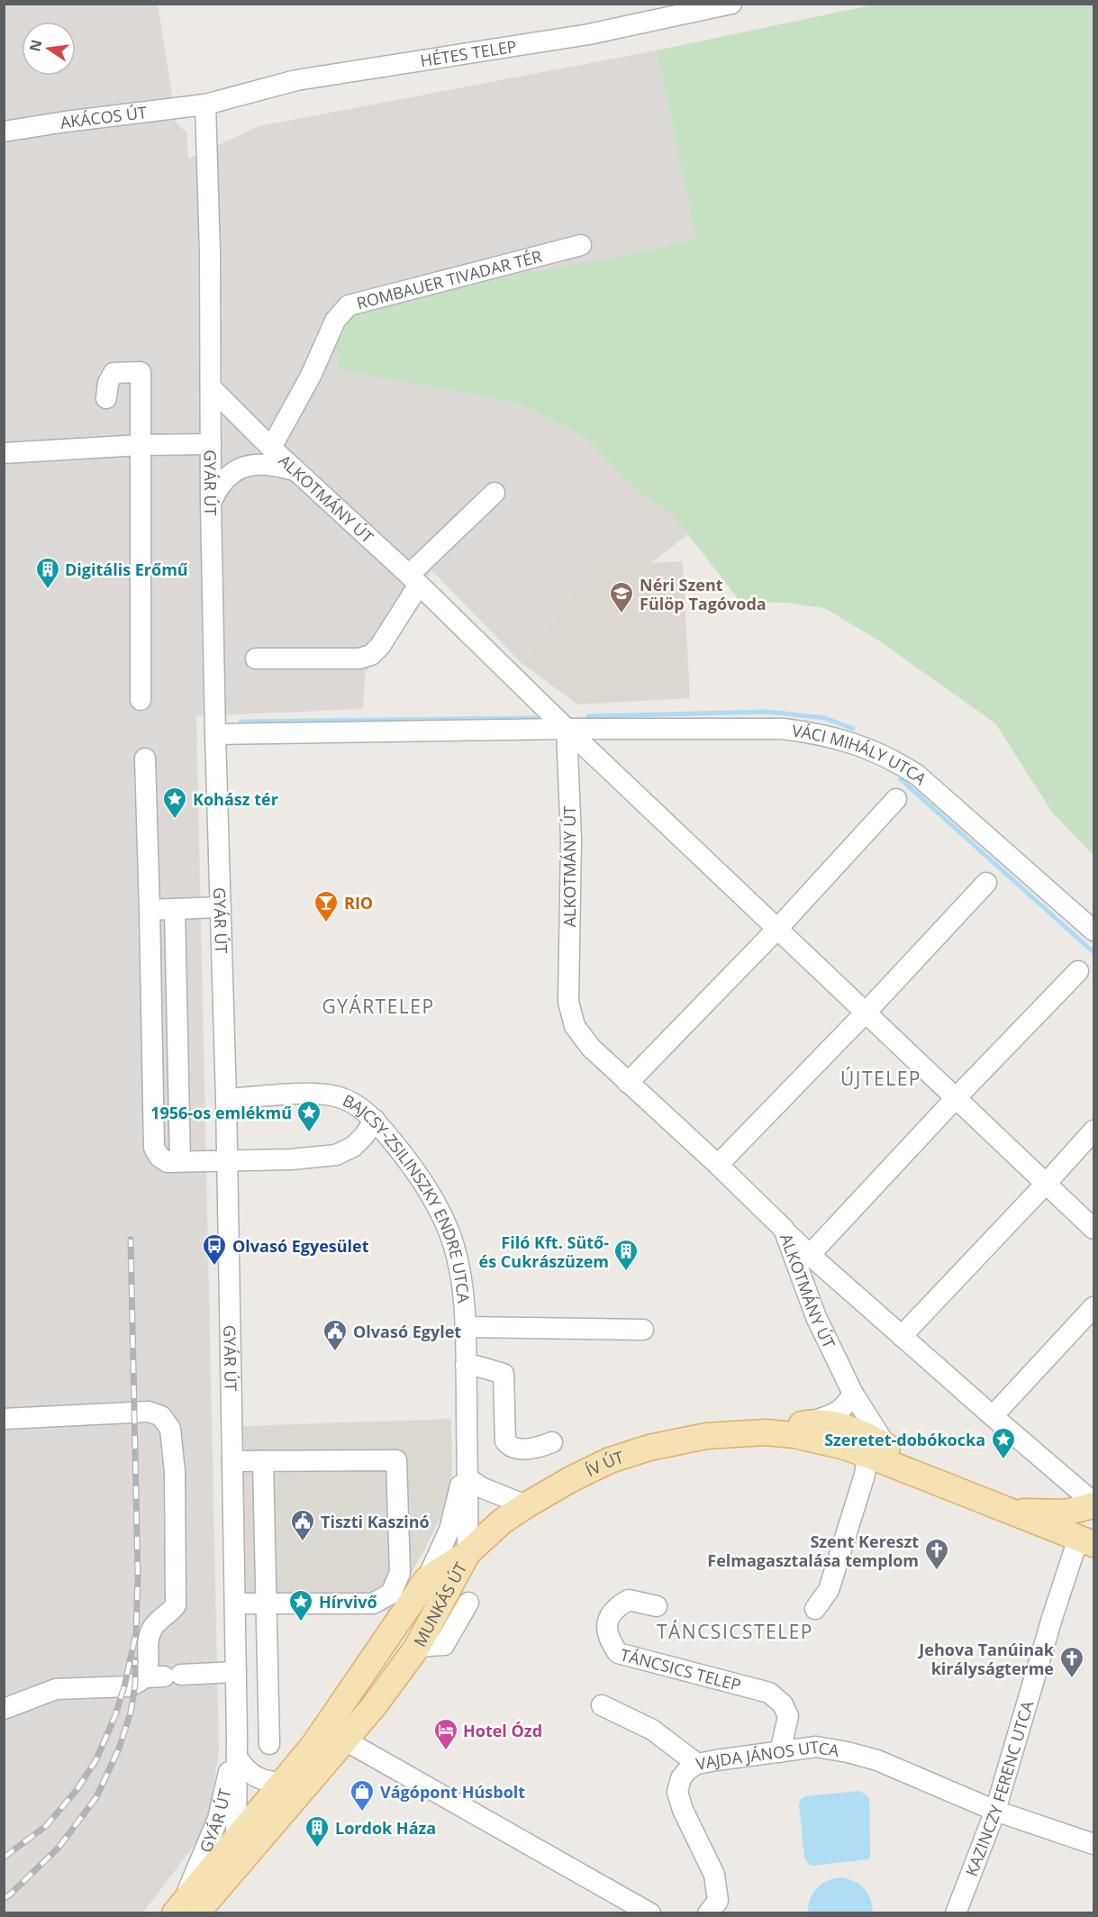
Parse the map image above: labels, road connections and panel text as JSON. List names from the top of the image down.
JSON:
{
  "streets": {
    "main road": ["ÍV ÚT", "MUNKÁS ÚT"],
    "street": [
      "HÉTES TELEP",
      "AKÁCOS ÚT",
      "ROMBAUER TIVADAR TÉR",
      "GYÁR ÚT",
      "ALKOTMÁNY ÚT",
      "VÁCI MIHÁLY UTCA",
      "BAJCSY-ZSILINSZKY ENDRE UTCA",
      "TÁNCSICS TELEP",
      "VAJDA JÁNOS UTCA",
      "KAZINCZY FERENC UTCA"
    ]
  },
  "crossings": [
    ["HÉTES TELEP", "AKÁCOS ÚT"],
    ["HÉTES TELEP", "GYÁR ÚT"],
    ["AKÁCOS ÚT", "GYÁR ÚT"],
    ["ROMBAUER TIVADAR TÉR", "ALKOTMÁNY ÚT"],
    ["GYÁR ÚT", "ALKOTMÁNY ÚT"],
    ["GYÁR ÚT", "VÁCI MIHÁLY UTCA"],
    ["GYÁR ÚT", "BAJCSY-ZSILINSZKY ENDRE UTCA"],
    ["GYÁR ÚT", "MUNKÁS ÚT"],
    ["ALKOTMÁNY ÚT", "VÁCI MIHÁLY UTCA"],
    ["ALKOTMÁNY ÚT", "ÍV ÚT"],
    ["BAJCSY-ZSILINSZKY ENDRE UTCA", "ÍV ÚT"],
    ["BAJCSY-ZSILINSZKY ENDRE UTCA", "MUNKÁS ÚT"],
    ["ÍV ÚT", "MUNKÁS ÚT"],
    ["ÍV ÚT", "KAZINCZY FERENC UTCA"],
    ["TÁNCSICS TELEP", "VAJDA JÁNOS UTCA"],
    ["VAJDA JÁNOS UTCA", "KAZINCZY FERENC UTCA"]
  ],
  "districts": ["GYÁRTELEP", "ÚJTELEP", "TÁNCSICSTELEP"],
  "places": {
    "building": ["Digitális Erőmű", "Filó Kft. Sütő- és Cukrászüzem", "Lordok Háza"],
    "school or university": ["Néri Szent Fülöp Tagóvoda"],
    "place": [
      "Kohász tér",
      "1956-os emlékmű",
      "Szeretet-dobókocka",
      "Hírvivő"
    ],
    "bar": ["RIO"],
    "bus stop": ["Olvasó Egyesület"],
    "public building": ["Olvasó Egylet", "Tiszti Kaszinó"],
    "church": ["Szent Kereszt Felmagasztalása templom", "Jehova Tanúinak királyságterme"],
    "hotel": ["Hotel Ózd"],
    "shop": ["Vágópont Húsbolt"]
  },
  "north": "left"
}
